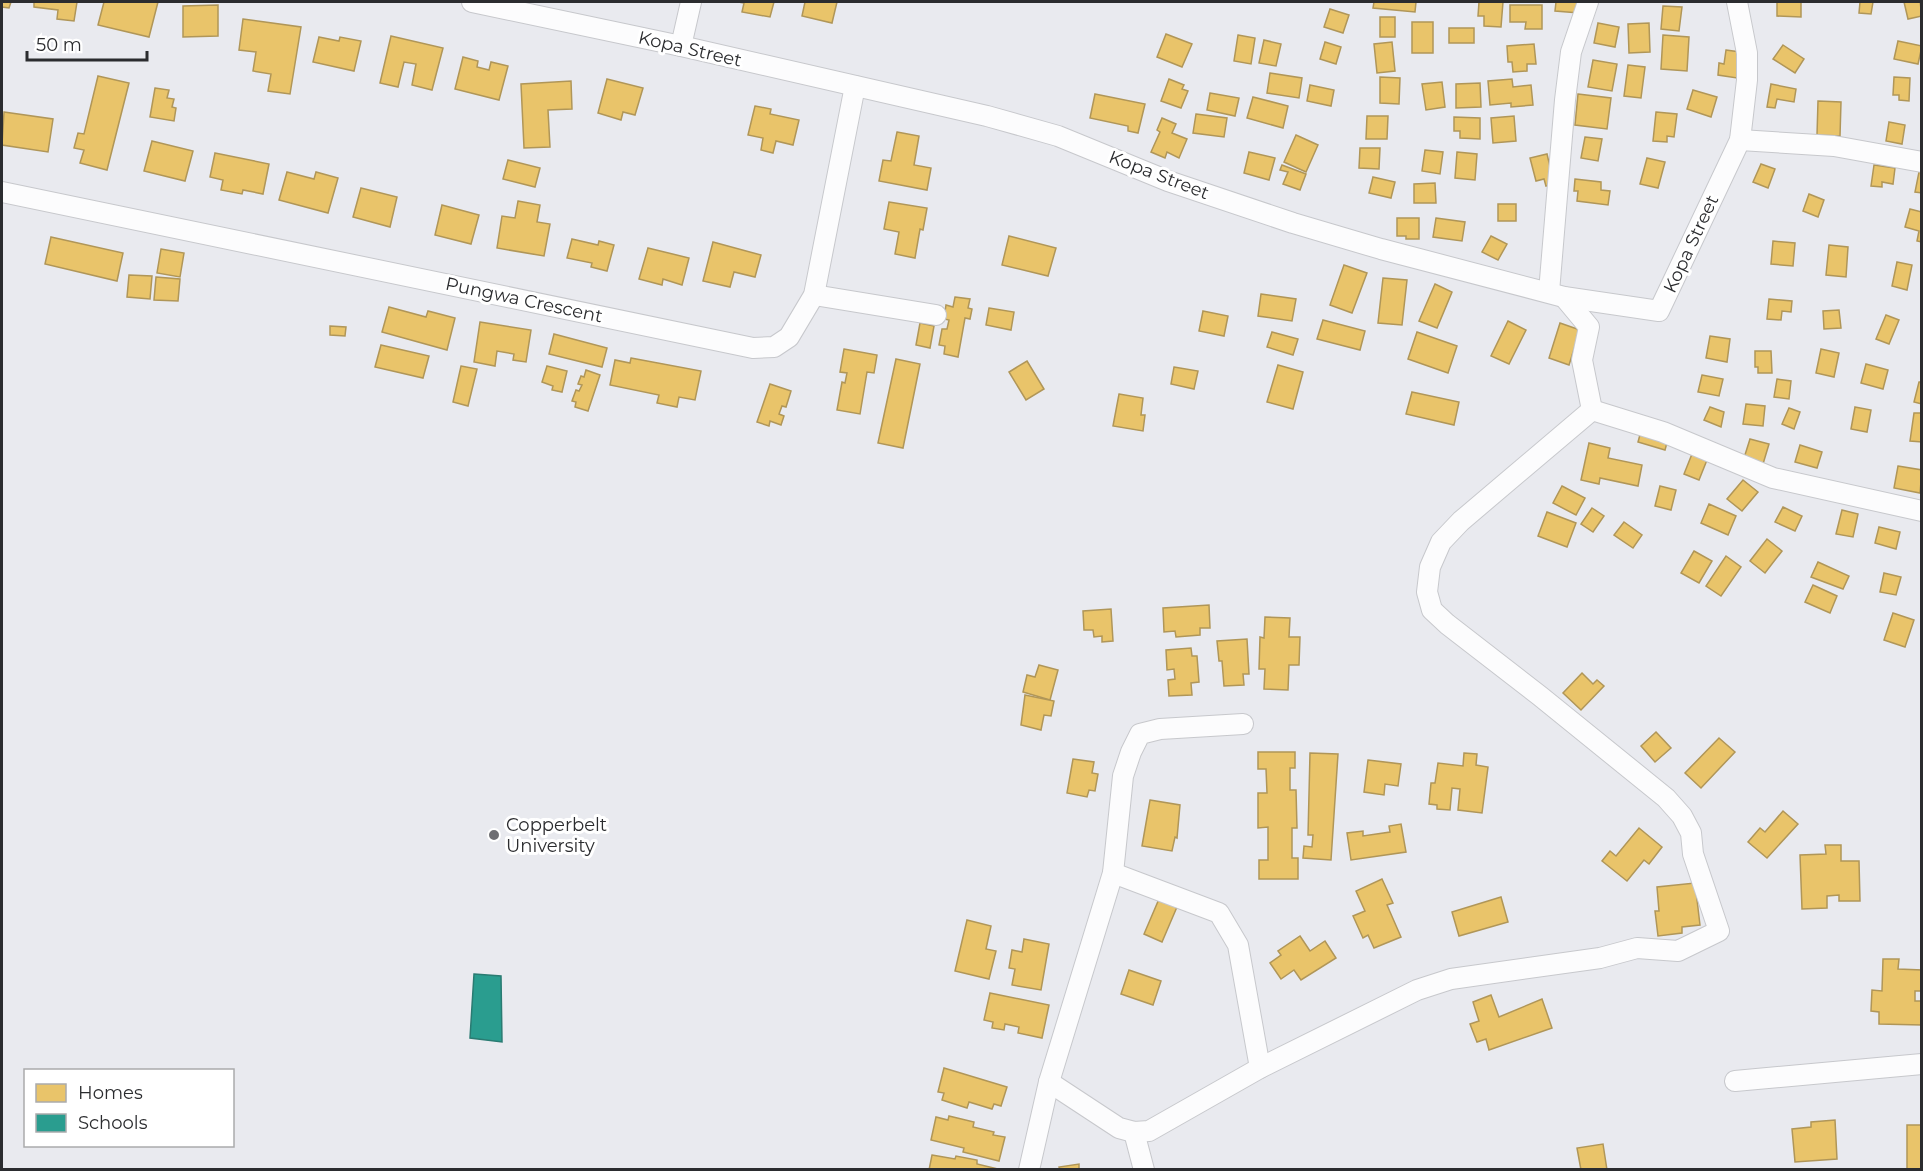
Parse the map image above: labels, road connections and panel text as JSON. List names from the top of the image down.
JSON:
{
  "streets": {
    "street": ["Kopa Street", "Pungwa Crescent"]
  },
  "crossings": [
    ["Kopa Street", "Pungwa Crescent"]
  ],
  "places": ["Copperbelt University"],
  "legend": ["Homes", "Schools"],
  "scale_bar": "50 m"
}
